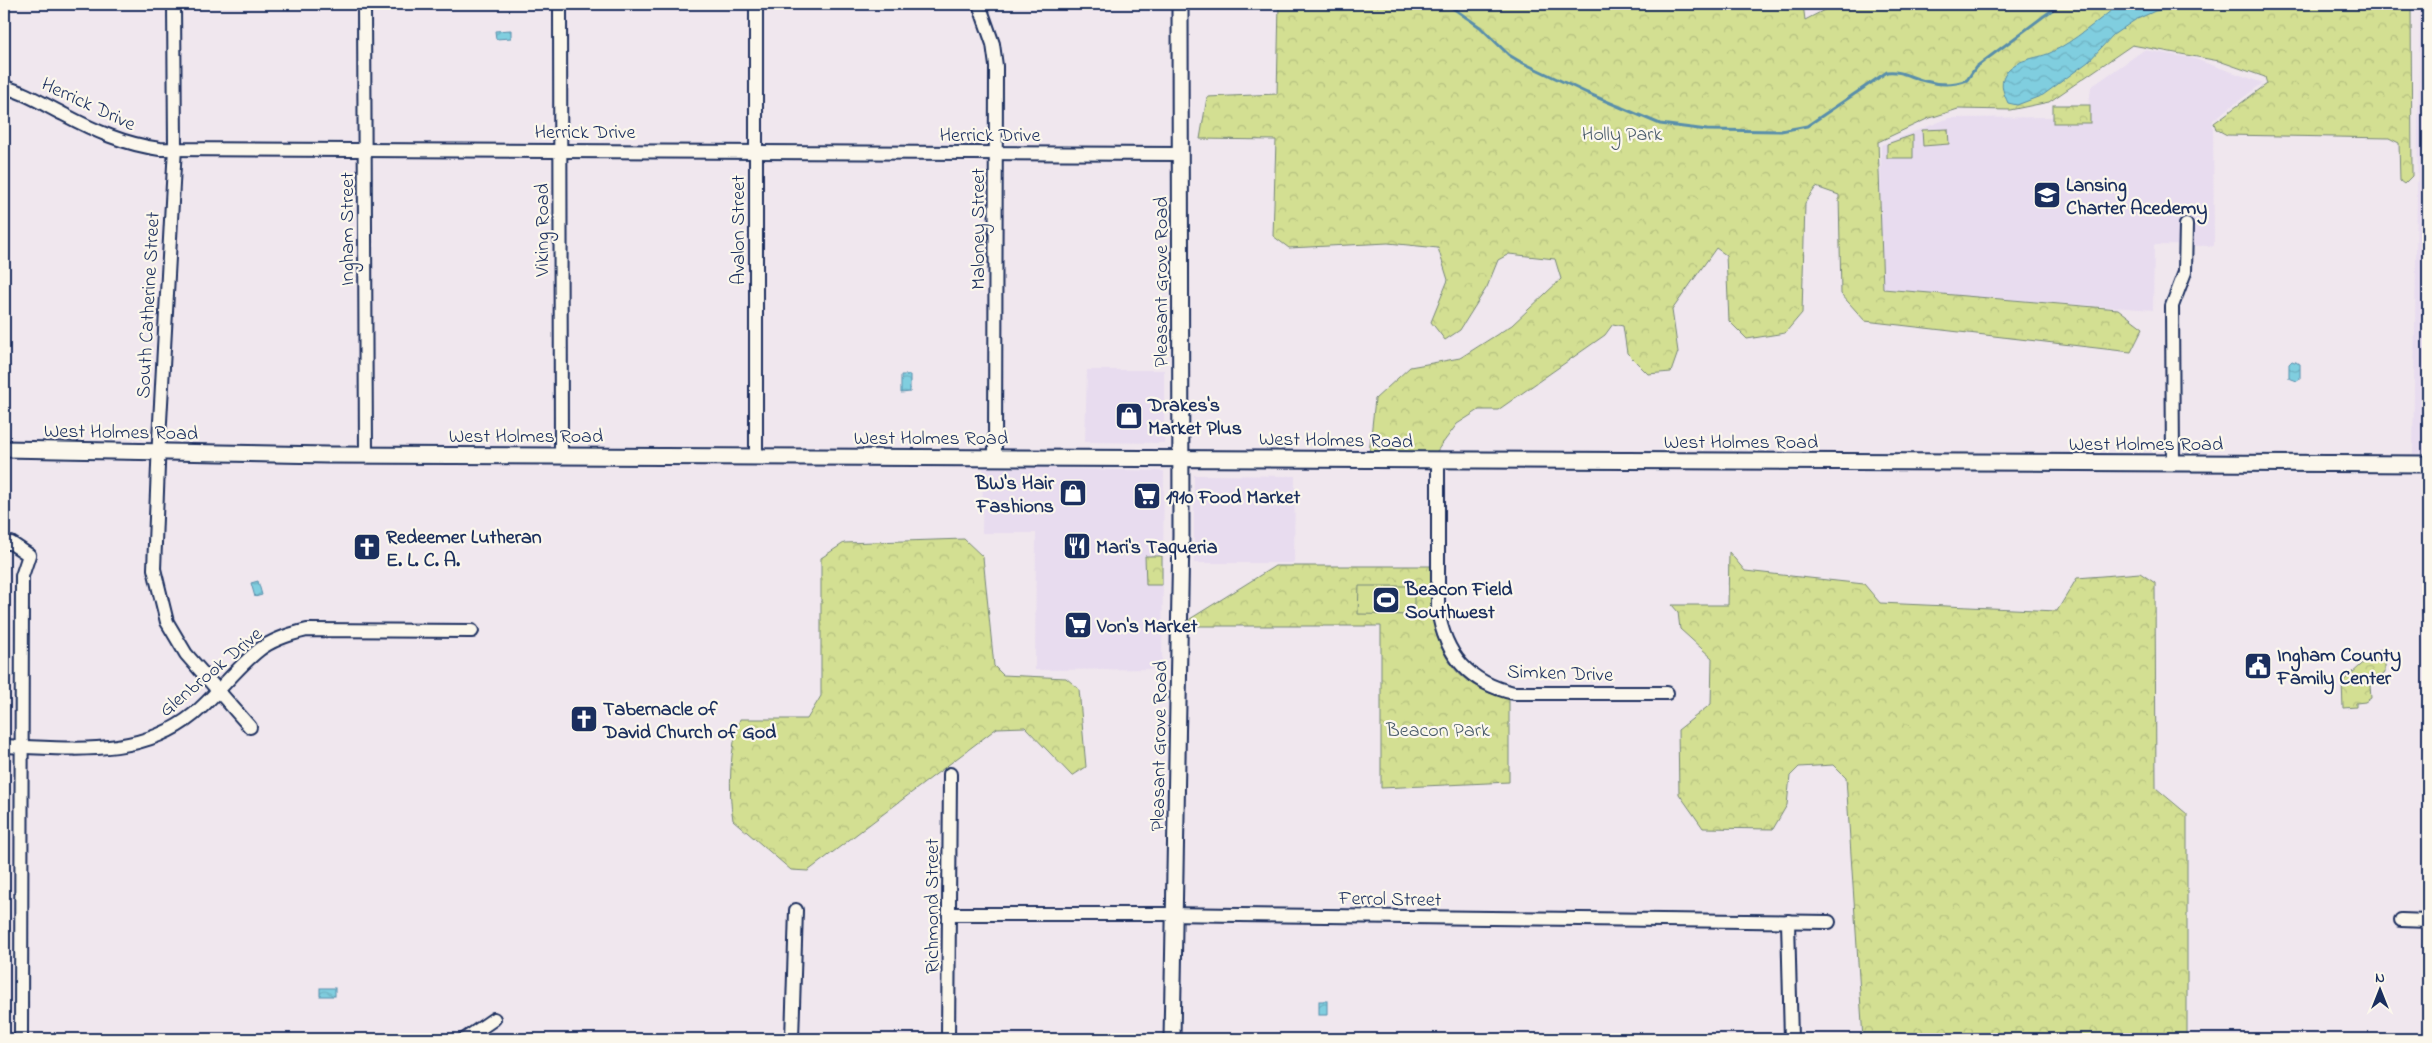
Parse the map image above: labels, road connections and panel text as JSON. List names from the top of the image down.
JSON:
{
  "streets": {
    "street": [
      "Herrick Drive",
      "Ingham Street",
      "Maloney Street",
      "Viking Road",
      "Avalon Street",
      "Pleasant Grove Road",
      "South Catherine Street",
      "West Holmes Road",
      "Glenbrook Drive",
      "Simken Drive",
      "Ferrol Street",
      "Richmond Street"
    ]
  },
  "crossings": [
    ["Herrick Drive", "Ingham Street"],
    ["Herrick Drive", "Maloney Street"],
    ["Herrick Drive", "Viking Road"],
    ["Herrick Drive", "Avalon Street"],
    ["Herrick Drive", "Pleasant Grove Road"],
    ["Herrick Drive", "South Catherine Street"],
    ["Ingham Street", "West Holmes Road"],
    ["Maloney Street", "West Holmes Road"],
    ["Viking Road", "West Holmes Road"],
    ["Avalon Street", "West Holmes Road"],
    ["Pleasant Grove Road", "West Holmes Road"],
    ["Pleasant Grove Road", "Ferrol Street"],
    ["South Catherine Street", "West Holmes Road"],
    ["South Catherine Street", "Glenbrook Drive"],
    ["West Holmes Road", "Simken Drive"],
    ["Ferrol Street", "Richmond Street"]
  ],
  "parks": ["Holly Park", "Beacon Park"],
  "places": {
    "school or university": ["Lansing Charter Acedemy"],
    "shop": ["Drakes's Market Plus", "BW's Hair Fashions"],
    "supermarket": ["1910 Food Market", "Von's Market"],
    "restaurant": ["Mari's Taqueria"],
    "church": ["Redeemer Lutheran E. L. C. A.", "Tabernacle of David Church of God"],
    "sports": ["Beacon Field Southwest"],
    "public building": ["Ingham County Family Center"]
  },
  "north": "top"
}
